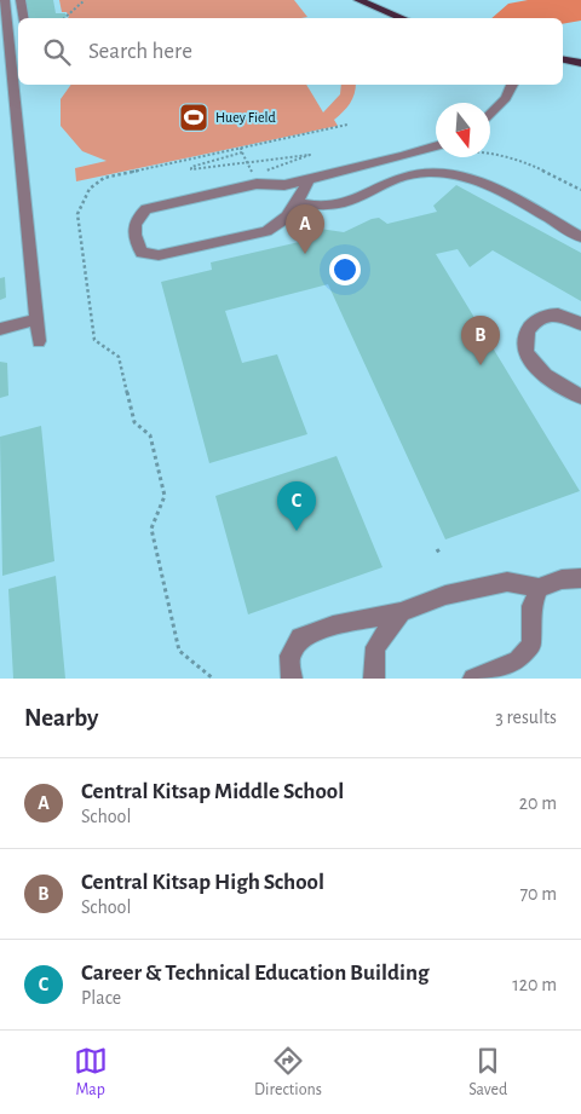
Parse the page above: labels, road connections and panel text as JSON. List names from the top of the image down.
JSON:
{
  "places": {
    "sports": ["Huey Field"]
  },
  "north": "bottom",
  "page": {
    "search": "Search here",
    "pins": ["A", "B", "C"],
    "heading": ["Nearby", "3 results"],
    "list": [
      {
        "mark": "A",
        "name": "Central Kitsap Middle School",
        "note": "School",
        "value": "20 m"
      },
      {
        "mark": "B",
        "name": "Central Kitsap High School",
        "note": "School",
        "value": "70 m"
      },
      {
        "mark": "C",
        "name": "Career & Technical Education Building",
        "note": "Place",
        "value": "120 m"
      }
    ],
    "nav": ["Map", "Directions", "Saved"]
  }
}
